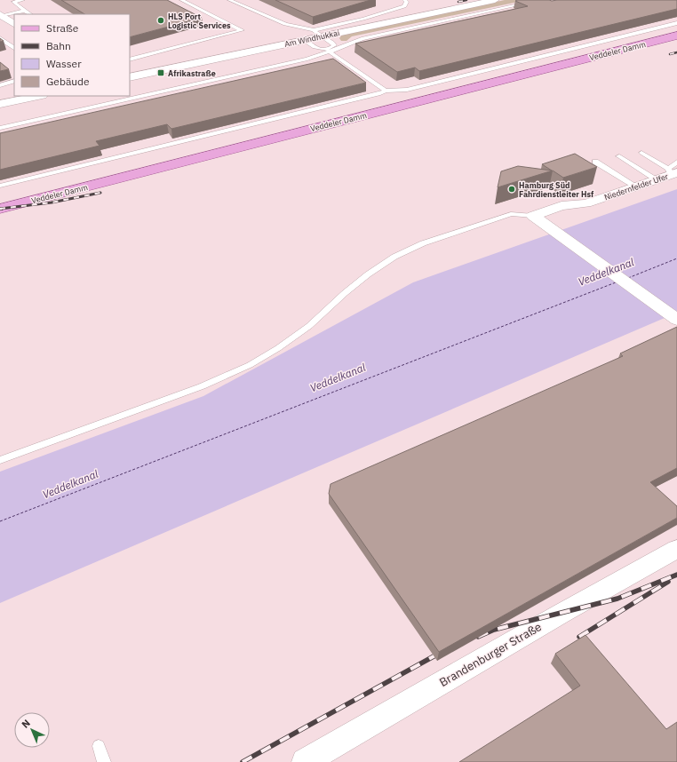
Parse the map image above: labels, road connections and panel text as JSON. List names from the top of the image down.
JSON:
{
  "streets": {
    "main road": ["Veddeler Damm"],
    "street": ["Am Windhukkai", "Niedernfelder Ufer", "Brandenburger Straße"]
  },
  "water": ["Veddelkanal"],
  "places": {
    "other": ["HLS Port Logistic Services", "Hamburg Süd Fahrdienstleiter Hsf"],
    "transit": ["Afrikastraße"]
  },
  "legend": [
    "Straße",
    "Bahn",
    "Wasser",
    "Gebäude"
  ],
  "north": "top left"
}
